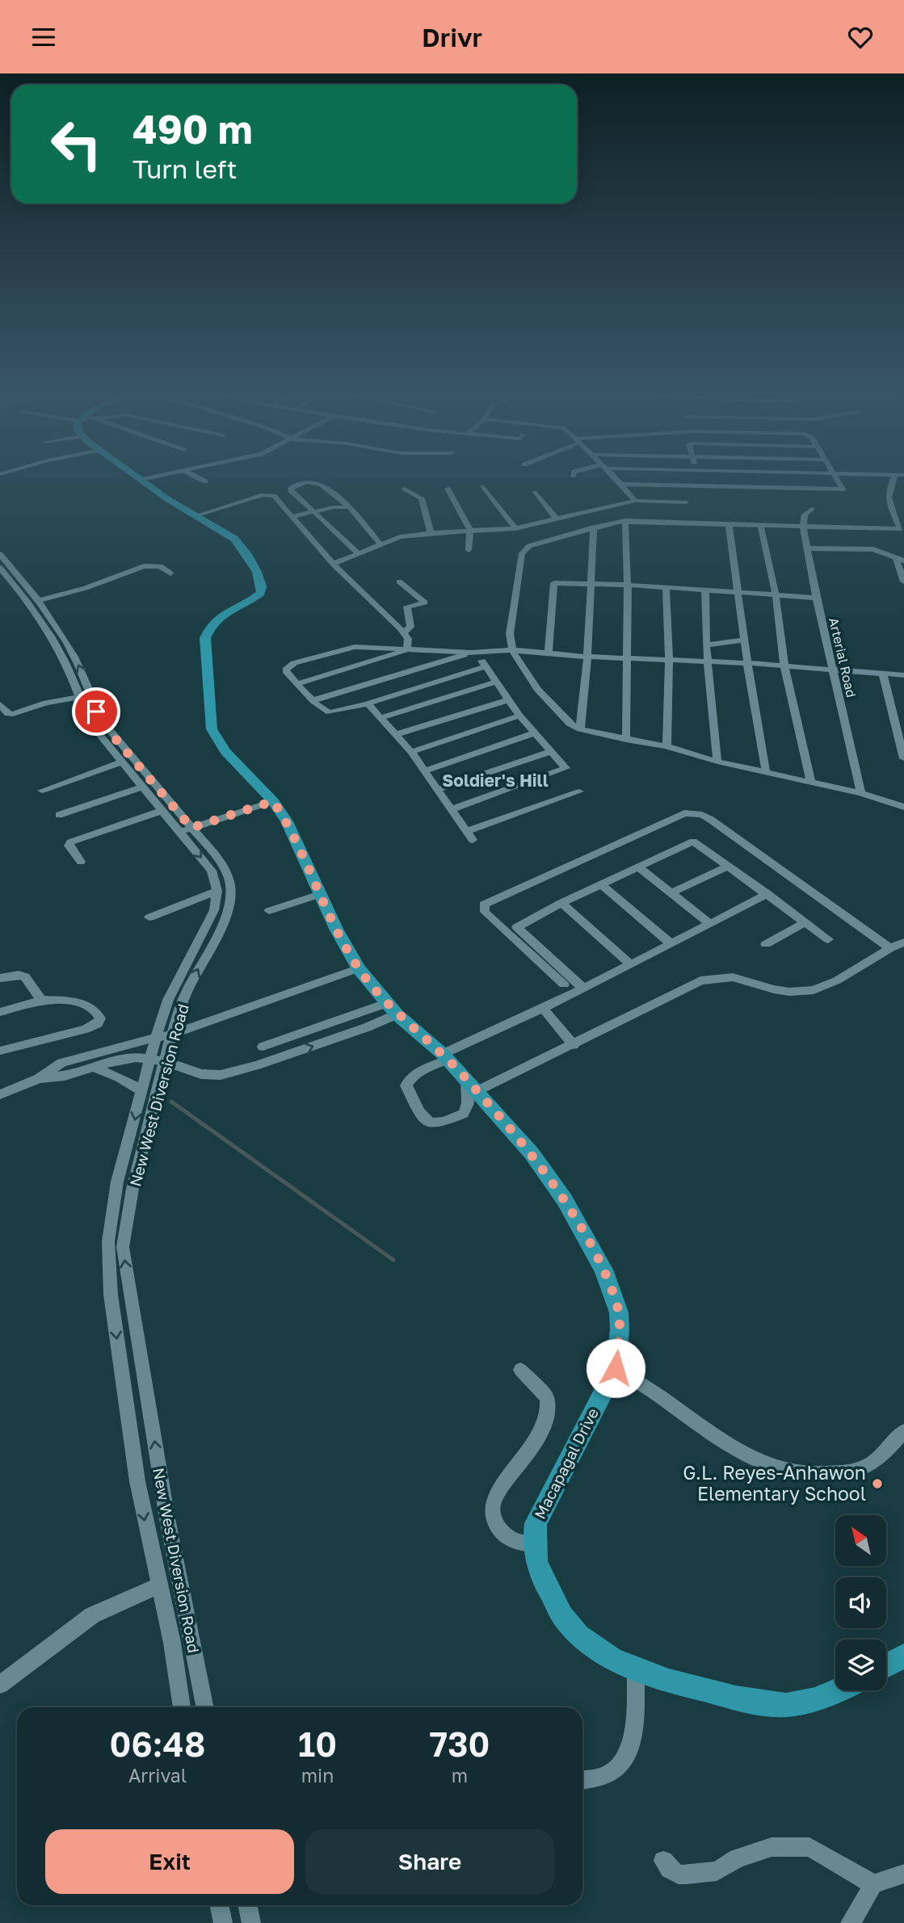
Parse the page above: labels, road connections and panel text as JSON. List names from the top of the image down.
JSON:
{
  "streets": {
    "main road": ["Macapagal Drive"],
    "street": ["Arterial Road", "New West Diversion Road"]
  },
  "districts": ["Soldier's Hill"],
  "places": ["G.L. Reyes-Anhawon Elementary School"],
  "north": "top left",
  "page": {
    "header": "Drivr",
    "turn": ["490 m", "Turn left"],
    "eta": [
      "06:48",
      "Arrival",
      "10",
      "min",
      "730",
      "m"
    ],
    "buttons": ["Exit", "Share"]
  }
}
